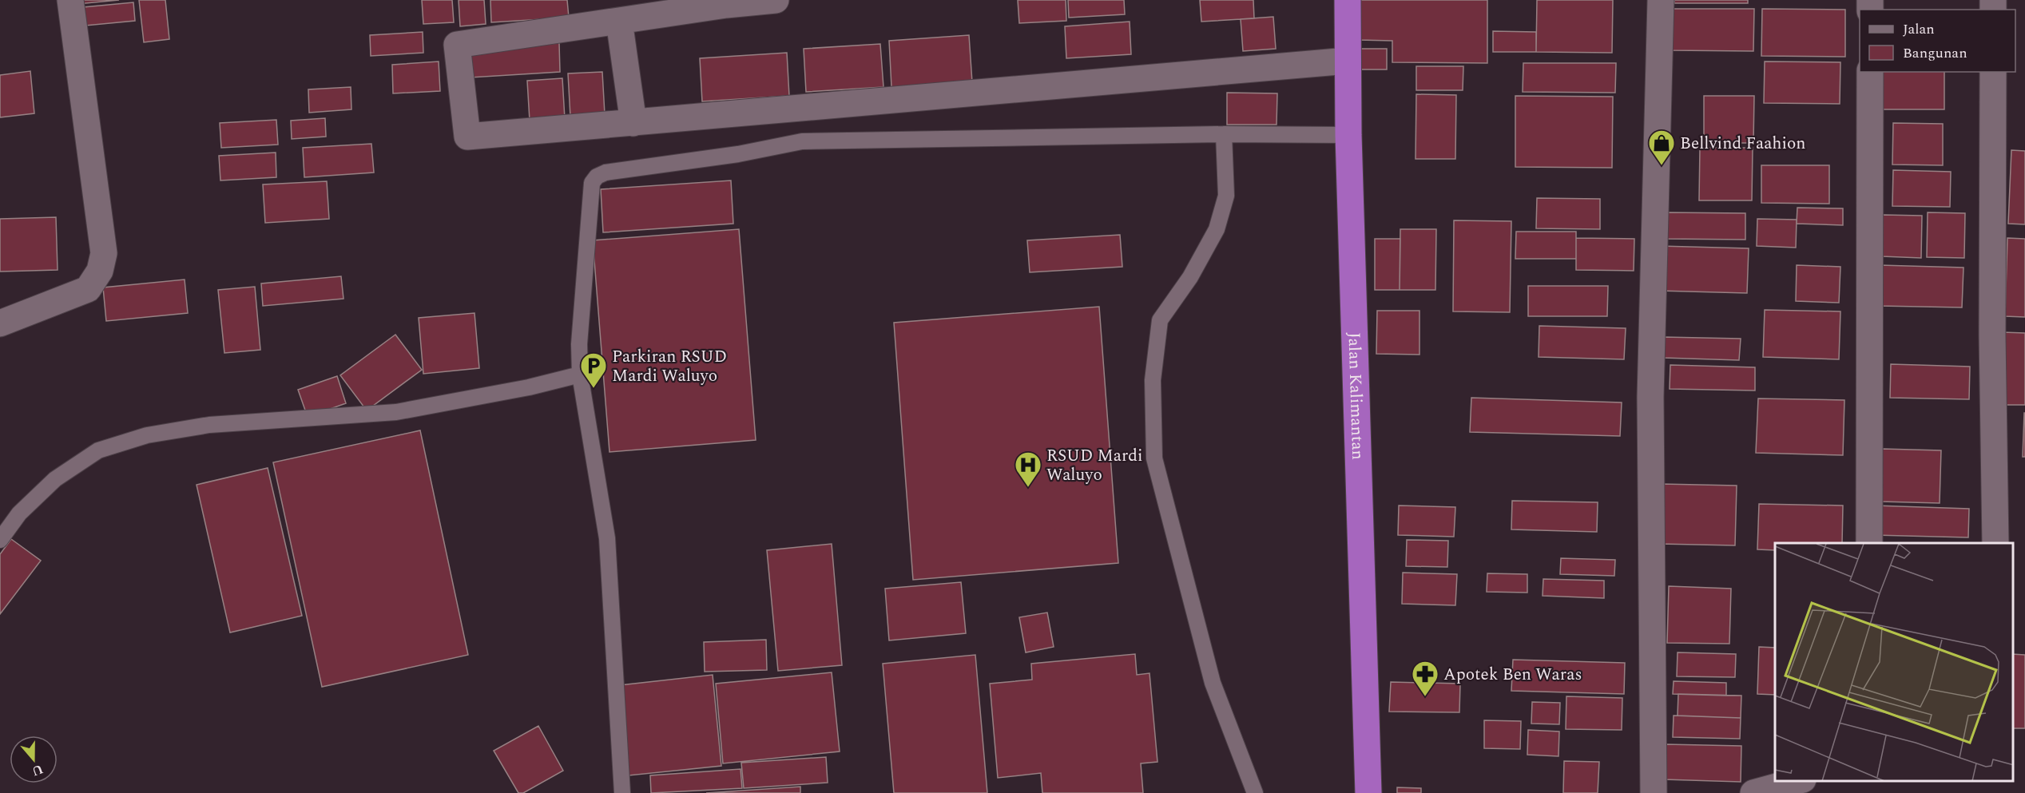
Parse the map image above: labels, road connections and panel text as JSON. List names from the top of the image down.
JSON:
{
  "streets": {
    "highway": ["Jalan Kalimantan"]
  },
  "places": {
    "shop": ["Bellvind Faahion"],
    "parking": ["Parkiran RSUD Mardi Waluyo"],
    "hospital": ["RSUD Mardi Waluyo"],
    "pharmacy": ["Apotek Ben Waras"]
  },
  "legend": ["Jalan", "Bangunan"],
  "north": "bottom"
}
